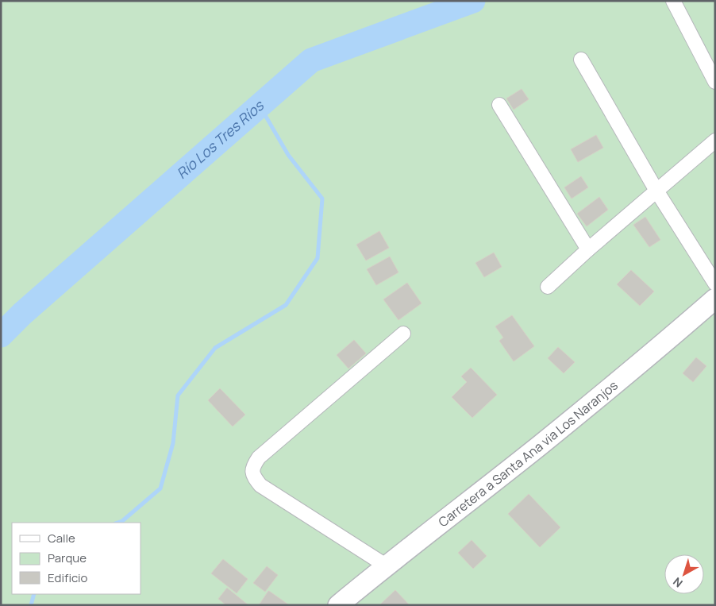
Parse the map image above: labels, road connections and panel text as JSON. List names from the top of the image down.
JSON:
{
  "streets": {
    "main road": ["Carretera a Santa Ana via Los Naranjos"]
  },
  "water": ["Río Los Tres Ríos"],
  "legend": ["Calle", "Parque", "Edificio"],
  "north": "bottom left"
}
